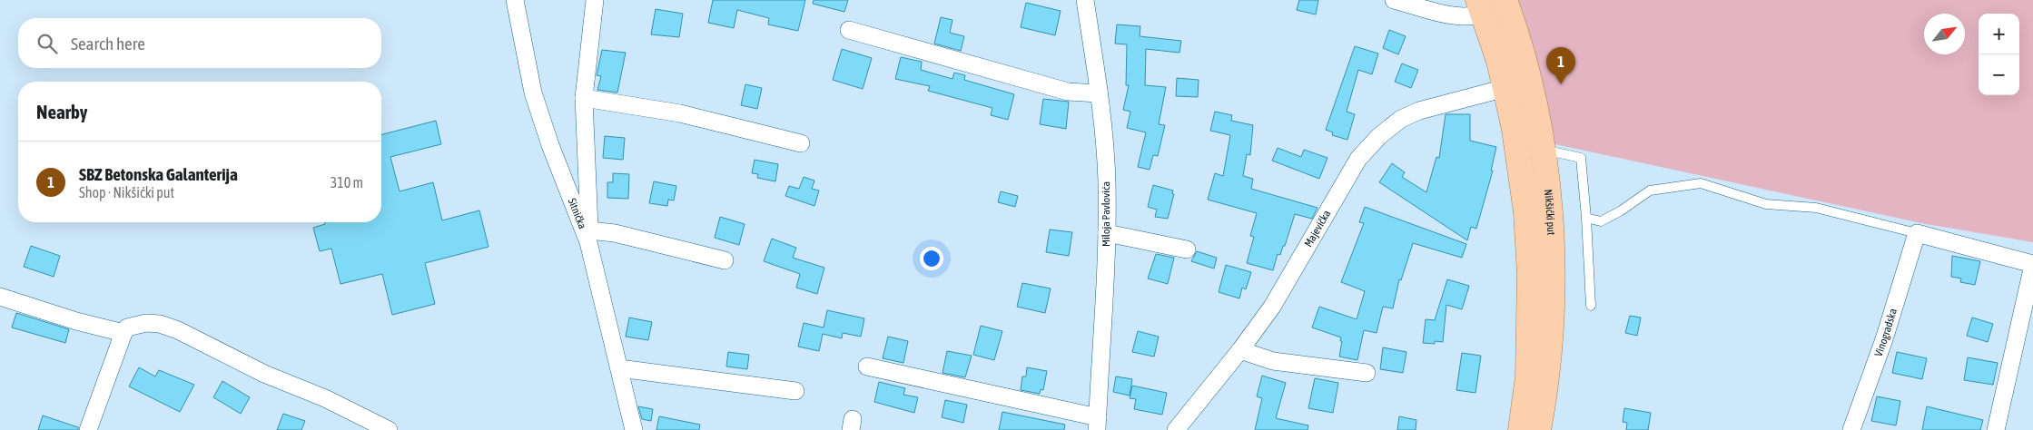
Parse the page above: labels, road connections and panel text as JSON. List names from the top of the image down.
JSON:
{
  "streets": {
    "main road": ["Nikšićki put"],
    "street": [
      "Sitnička",
      "Miloja Pavlovića",
      "Majevička",
      "Vinogradska"
    ]
  },
  "north": "top right",
  "page": {
    "map_buttons": ["+", "−"],
    "search": "Search here",
    "pins": "1",
    "heading": "Nearby",
    "list": [
      {
        "mark": "1",
        "name": "SBZ Betonska Galanterija",
        "note": "Shop · Nikšićki put",
        "value": "310 m"
      }
    ]
  }
}
